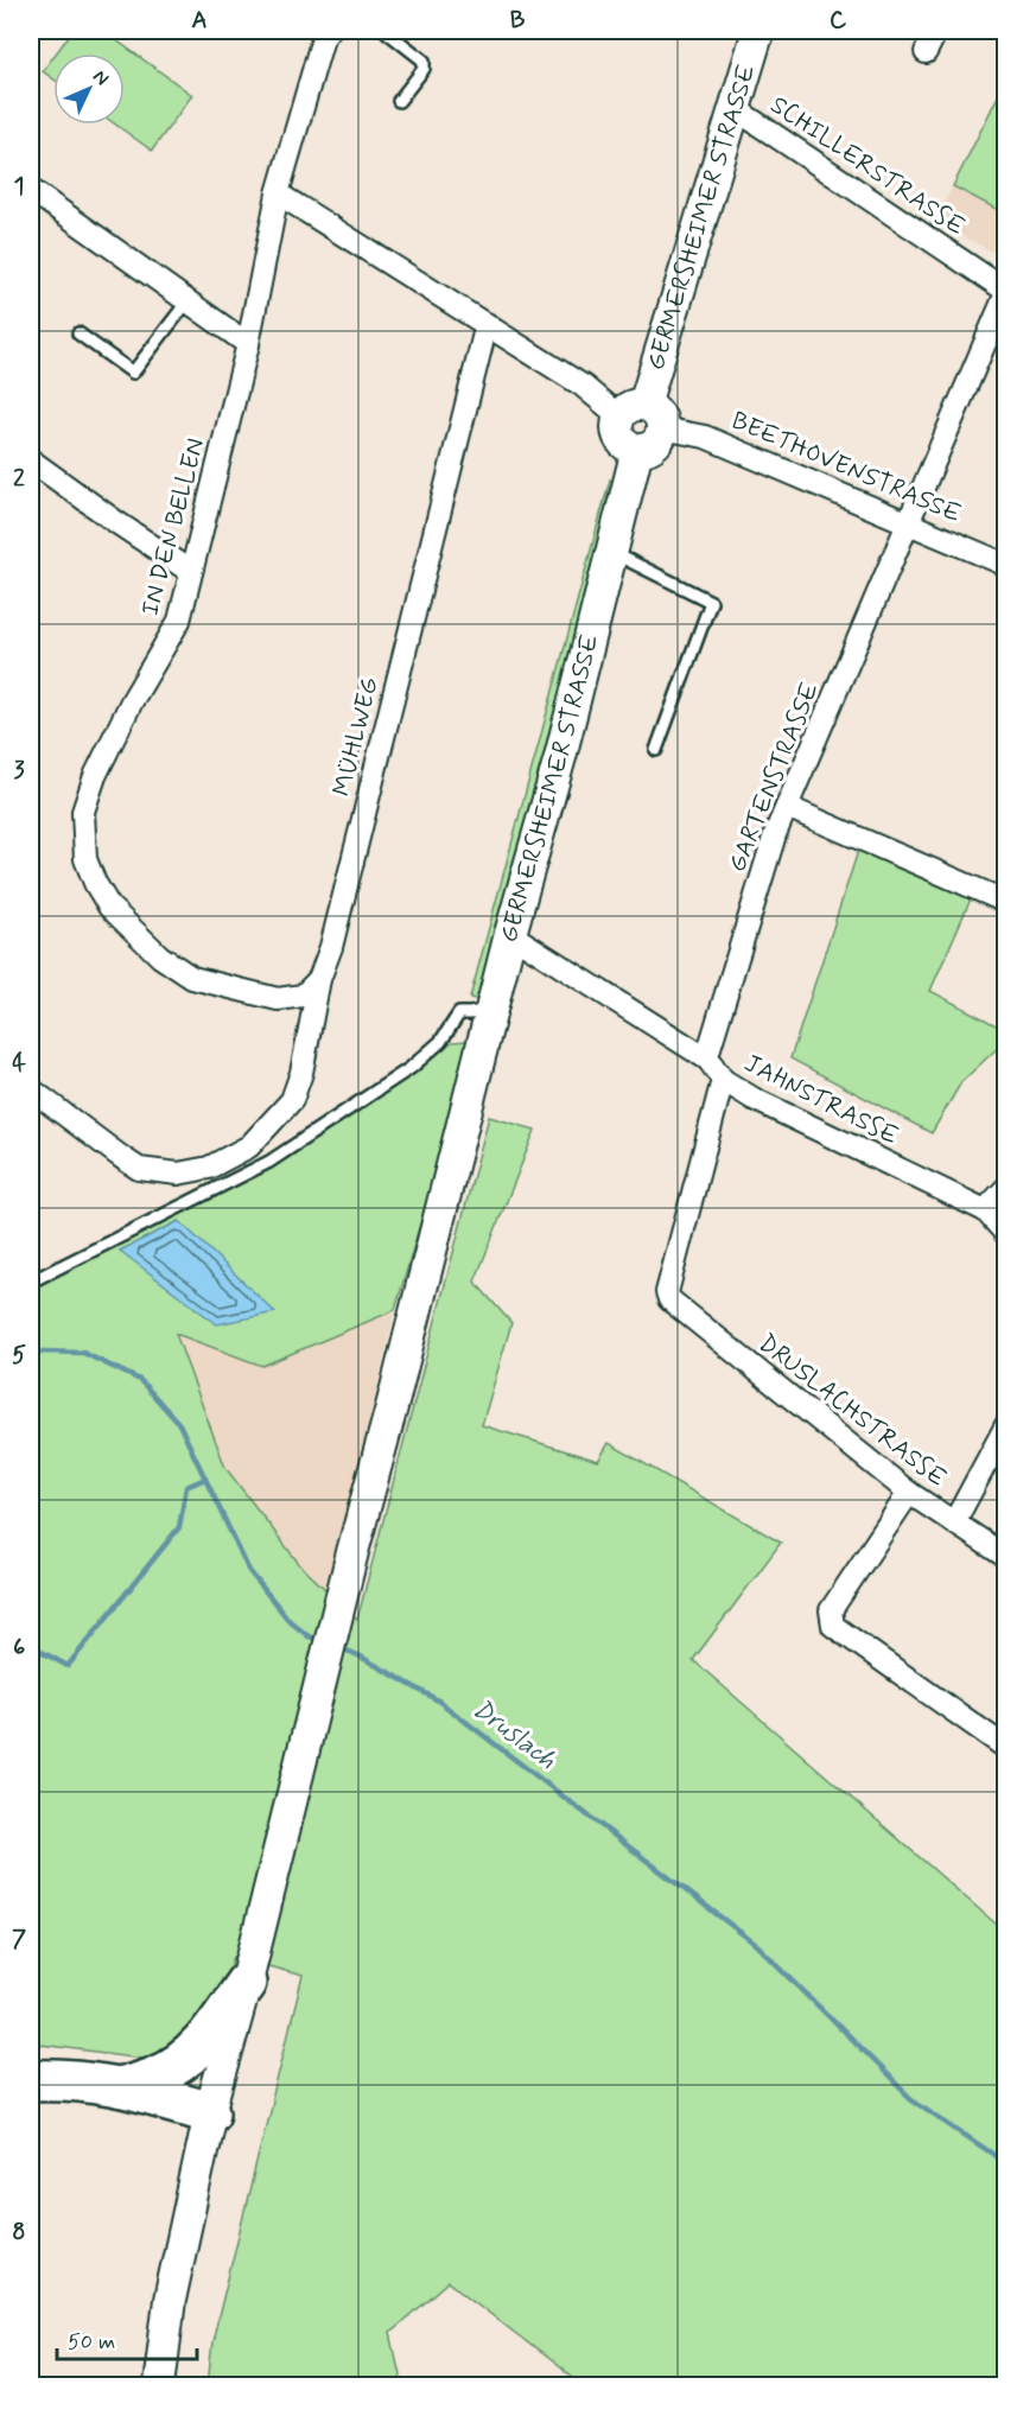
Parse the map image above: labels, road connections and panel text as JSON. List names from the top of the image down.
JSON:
{
  "streets": {
    "main road": ["GERMERSHEIMER STRASSE"],
    "street": [
      "SCHILLERSTRASSE",
      "BEETHOVENSTRASSE",
      "IN DEN BELLEN",
      "MÜHLWEG",
      "GARTENSTRASSE",
      "JAHNSTRASSE",
      "DRUSLACHSTRASSE"
    ]
  },
  "crossings": [
    ["SCHILLERSTRASSE", "GERMERSHEIMER STRASSE"],
    ["SCHILLERSTRASSE", "GARTENSTRASSE"],
    ["GERMERSHEIMER STRASSE", "BEETHOVENSTRASSE"],
    ["GERMERSHEIMER STRASSE", "JAHNSTRASSE"],
    ["BEETHOVENSTRASSE", "GARTENSTRASSE"],
    ["IN DEN BELLEN", "MÜHLWEG"],
    ["GARTENSTRASSE", "JAHNSTRASSE"],
    ["JAHNSTRASSE", "DRUSLACHSTRASSE"]
  ],
  "water": ["Druslach"],
  "scale_bar": "50 m",
  "north": "top right",
  "grid": {
    "columns": ["A", "B", "C"],
    "rows": [
      "1",
      "2",
      "3",
      "4",
      "5",
      "6",
      "7",
      "8"
    ]
  }
}
